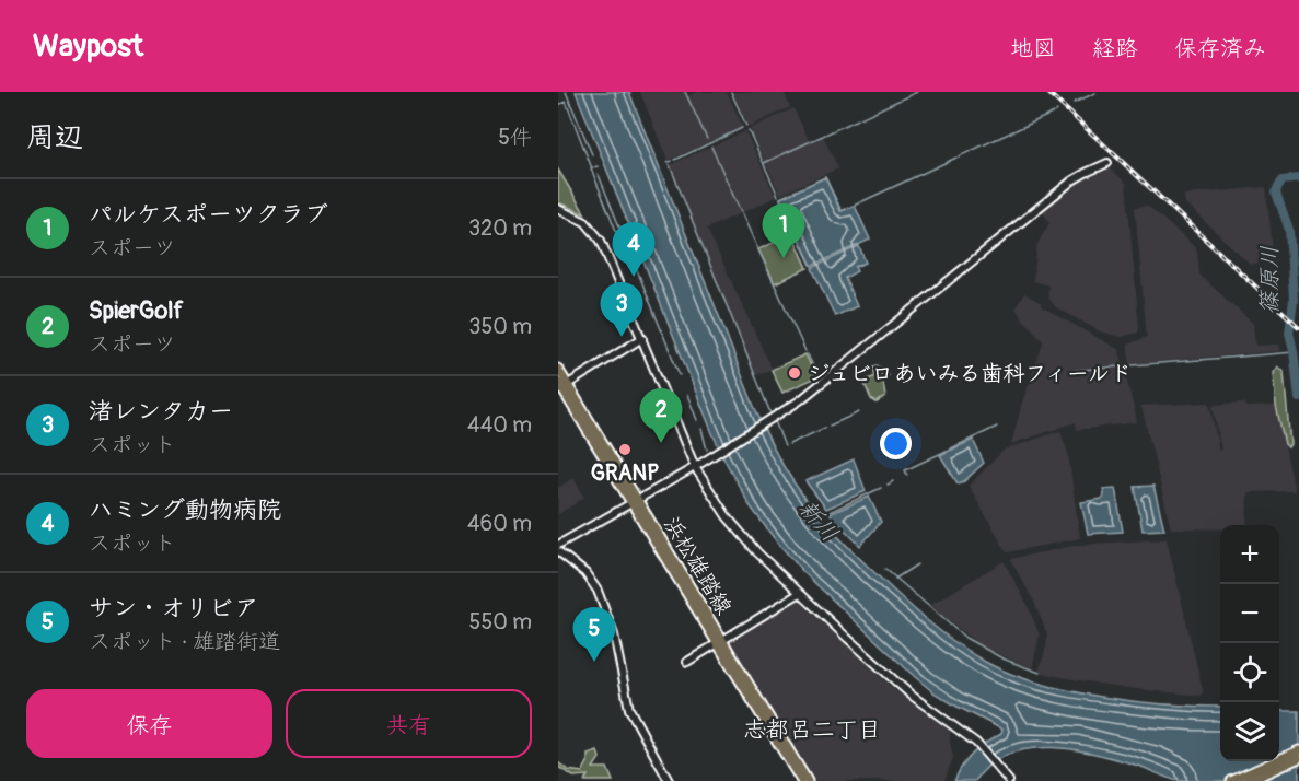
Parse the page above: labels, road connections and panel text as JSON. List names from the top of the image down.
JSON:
{
  "streets": {
    "main road": ["浜松雄踏線"]
  },
  "districts": ["志都呂二丁目"],
  "water": ["篠原川", "新川"],
  "places": ["ジュビロあいみる歯科フィールド", "GRANP"],
  "page": {
    "header": "Waypost",
    "nav": ["地図", "経路", "保存済み"],
    "heading": ["周辺", "5件"],
    "list": [
      {
        "mark": "1",
        "name": "パルケスポーツクラブ",
        "note": "スポーツ",
        "value": "320 m"
      },
      {
        "mark": "2",
        "name": "SpierGolf",
        "note": "スポーツ",
        "value": "350 m"
      },
      {
        "mark": "3",
        "name": "渚レンタカー",
        "note": "スポット",
        "value": "440 m"
      },
      {
        "mark": "4",
        "name": "ハミング動物病院",
        "note": "スポット",
        "value": "460 m"
      },
      {
        "mark": "5",
        "name": "サン・オリビア",
        "note": "スポット · 雄踏街道",
        "value": "550 m"
      }
    ],
    "pins": [
      "1",
      "4",
      "3",
      "2",
      "5"
    ],
    "map_buttons": ["+", "−"],
    "buttons": ["保存", "共有"]
  }
}
